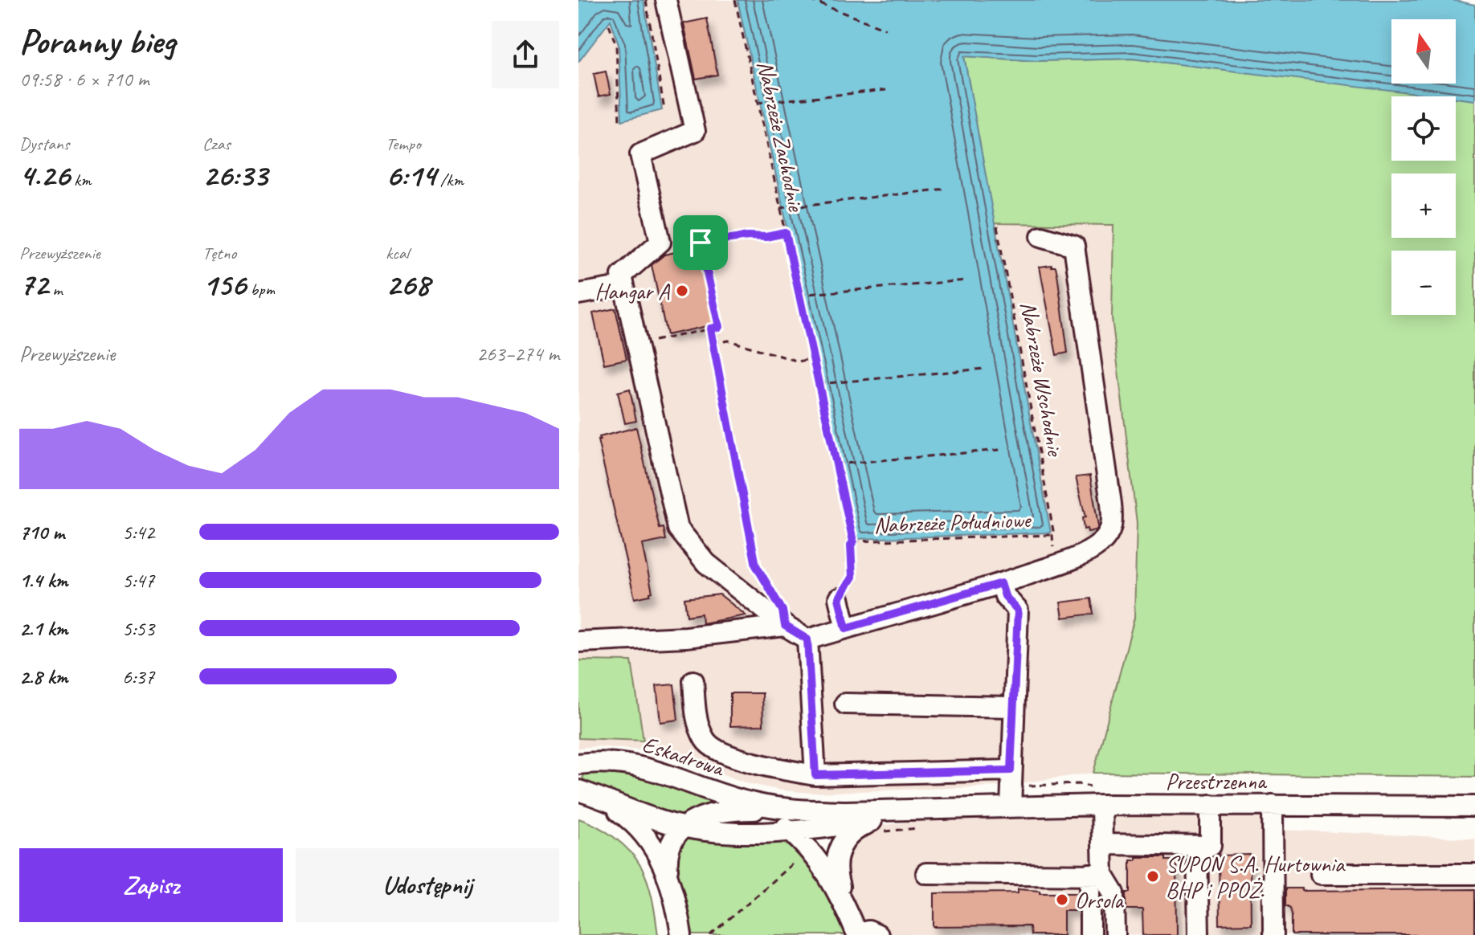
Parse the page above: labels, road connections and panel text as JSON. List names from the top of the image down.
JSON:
{
  "streets": {
    "street": ["Eskadrowa", "Przestrzenna"],
    "path": ["Nabrzeże Zachodnie", "Nabrzeże Wschodnie", "Nabrzeże Południowe"]
  },
  "crossings": [
    ["Nabrzeże Zachodnie", "Nabrzeże Południowe"],
    ["Nabrzeże Wschodnie", "Nabrzeże Południowe"],
    ["Eskadrowa", "Przestrzenna"]
  ],
  "places": ["Hangar A", "SUPON S.A. Hurtownia BHP i PPOŻ.", "Orsola"],
  "north": "top",
  "page": {
    "heading": ["Poranny bieg", "09:58 · 6 × 710 m"],
    "map_buttons": ["+", "−"],
    "stats": [
      ["Dystans", "4.26 km"],
      ["Czas", "26:33"],
      ["Tempo", "6:14 /km"],
      ["Przewyższenie", "72 m"],
      ["Tętno", "156 bpm"],
      ["kcal", "268"]
    ],
    "chart": ["Przewyższenie", "263–274 m"],
    "list": [
      {
        "name": "710 m",
        "note": "5:42"
      },
      {
        "name": "1.4 km",
        "note": "5:47"
      },
      {
        "name": "2.1 km",
        "note": "5:53"
      },
      {
        "name": "2.8 km",
        "note": "6:37"
      }
    ],
    "buttons": ["Zapisz", "Udostępnij"]
  }
}
